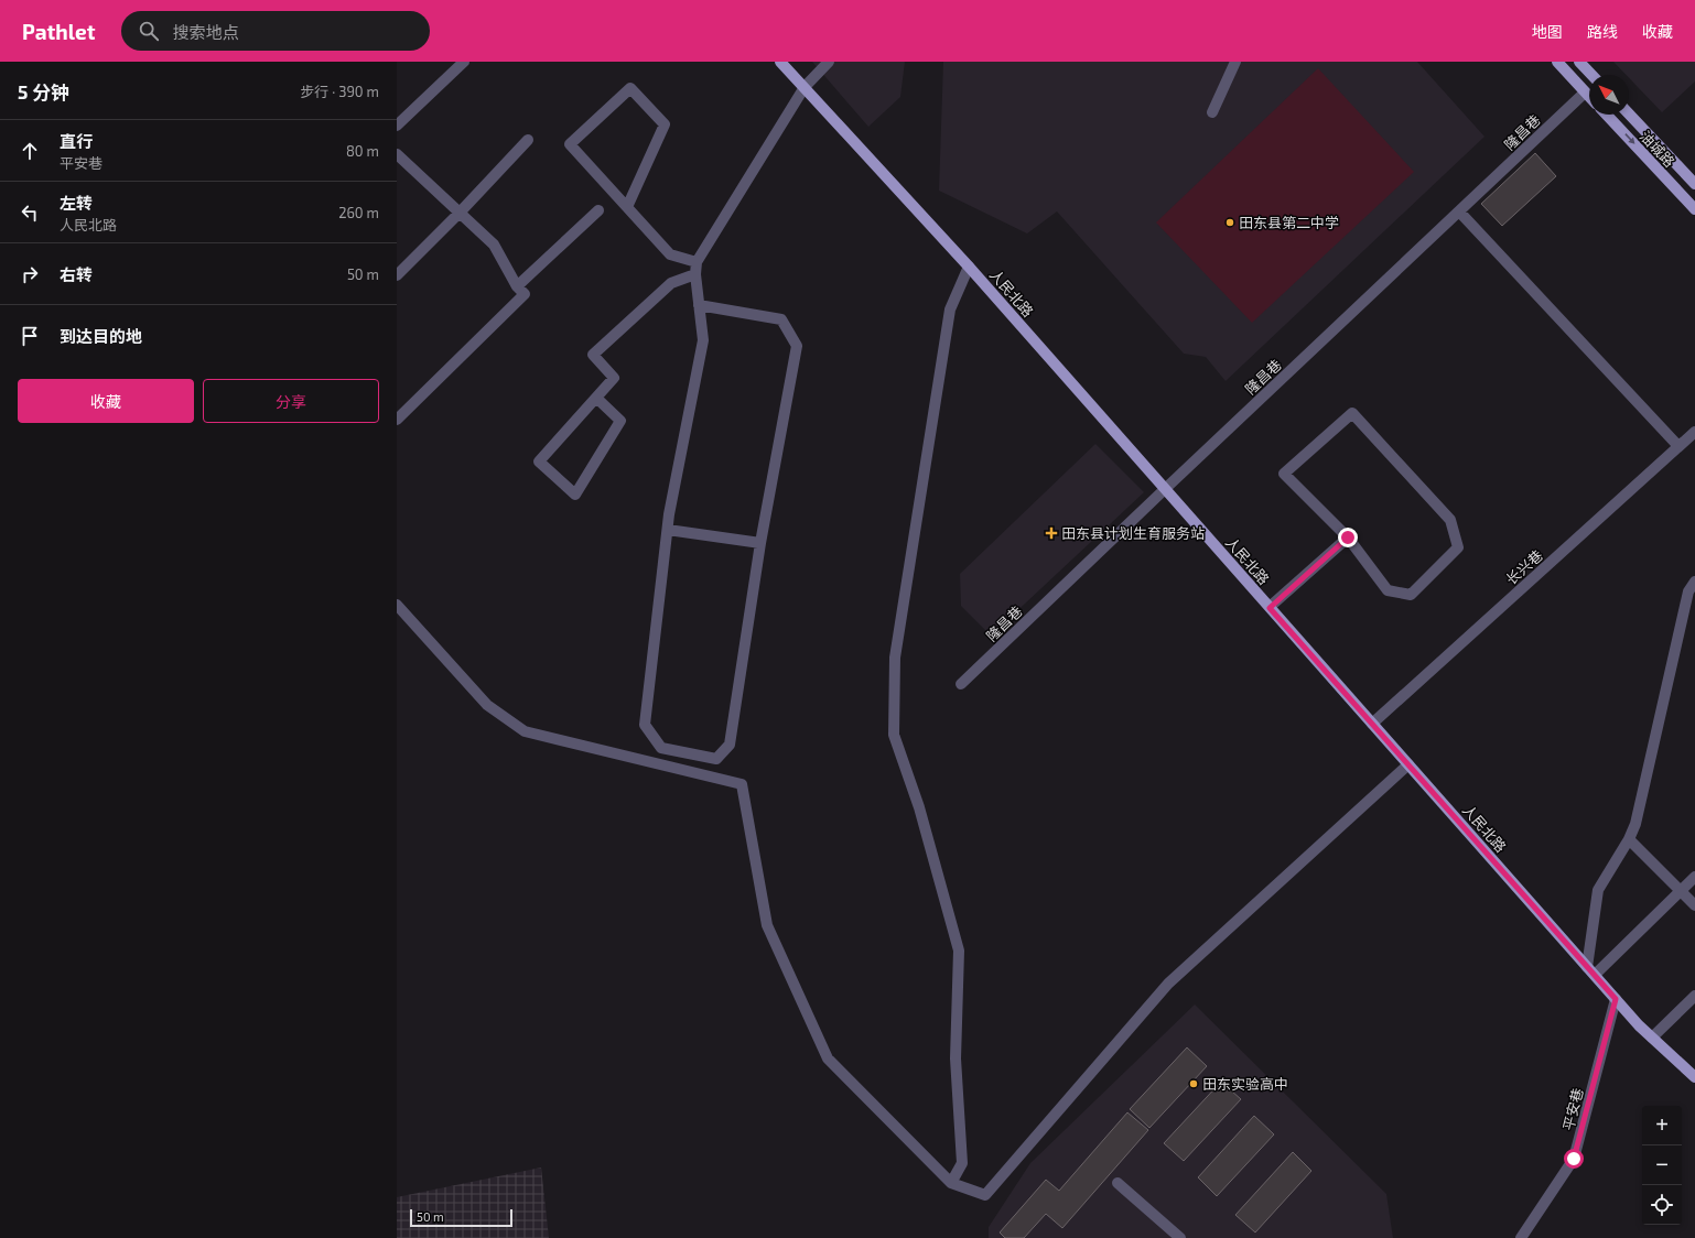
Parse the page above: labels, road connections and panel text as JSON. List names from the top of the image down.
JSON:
{
  "streets": {
    "main road": ["油城路", "人民北路"],
    "street": ["隆昌巷", "长兴巷", "平安巷"]
  },
  "crossings": [
    ["隆昌巷", "人民北路"],
    ["人民北路", "长兴巷"],
    ["人民北路", "平安巷"]
  ],
  "places": {
    "other": ["田东县第二中学", "田东实验高中"],
    "health": ["田东县计划生育服务站"]
  },
  "scale_bar": "50 m",
  "north": "top left",
  "page": {
    "header": "Pathlet",
    "search": "搜索地点",
    "nav": ["地图", "路线", "收藏"],
    "heading": ["5 分钟", "步行 · 390 m"],
    "list": [
      ["直行", "平安巷", "80 m"],
      ["左转", "人民北路", "260 m"],
      ["右转", "50 m"],
      "到达目的地"
    ],
    "buttons": ["收藏", "分享"],
    "map_buttons": ["+", "−"],
    "scale": "50 m"
  }
}
